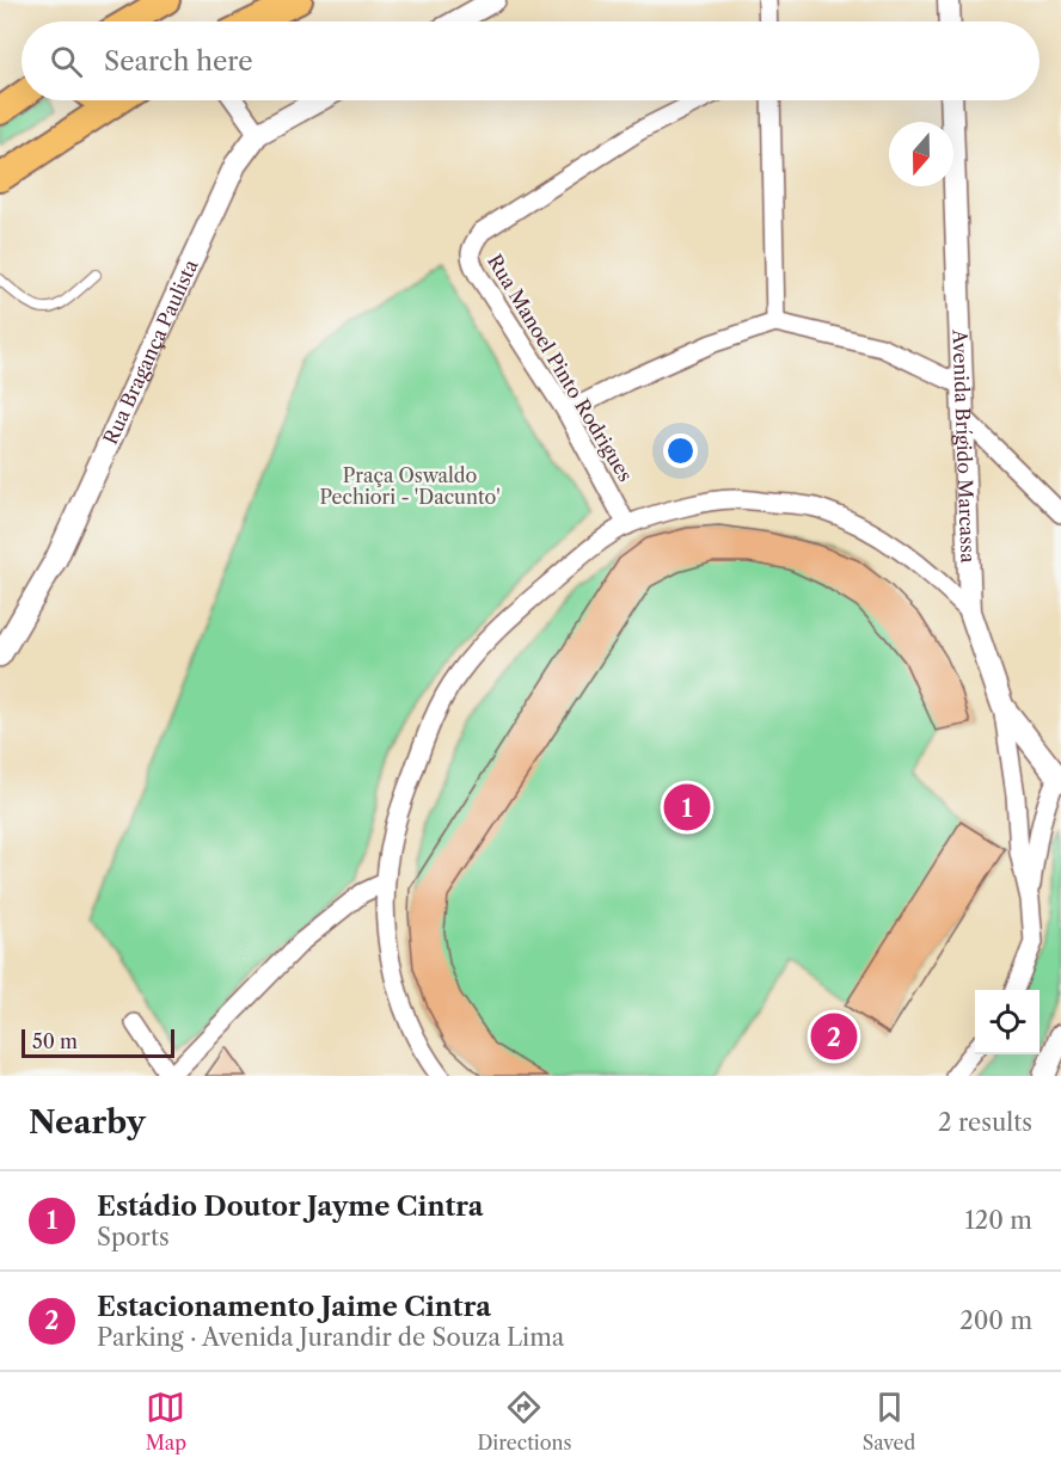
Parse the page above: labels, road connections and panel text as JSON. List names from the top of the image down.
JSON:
{
  "streets": {
    "street": ["Rua Bragança Paulista", "Rua Manoel Pinto Rodrigues", "Avenida Brígido Marcassa"]
  },
  "parks": ["Praça Oswaldo Pechiori - 'Dacunto'"],
  "scale_bar": "50 m",
  "north": "bottom",
  "page": {
    "search": "Search here",
    "pins": ["1", "2"],
    "scale": "50 m",
    "heading": ["Nearby", "2 results"],
    "list": [
      {
        "mark": "1",
        "name": "Estádio Doutor Jayme Cintra",
        "note": "Sports",
        "value": "120 m"
      },
      {
        "mark": "2",
        "name": "Estacionamento Jaime Cintra",
        "note": "Parking · Avenida Jurandir de Souza Lima",
        "value": "200 m"
      }
    ],
    "nav": ["Map", "Directions", "Saved"]
  }
}
